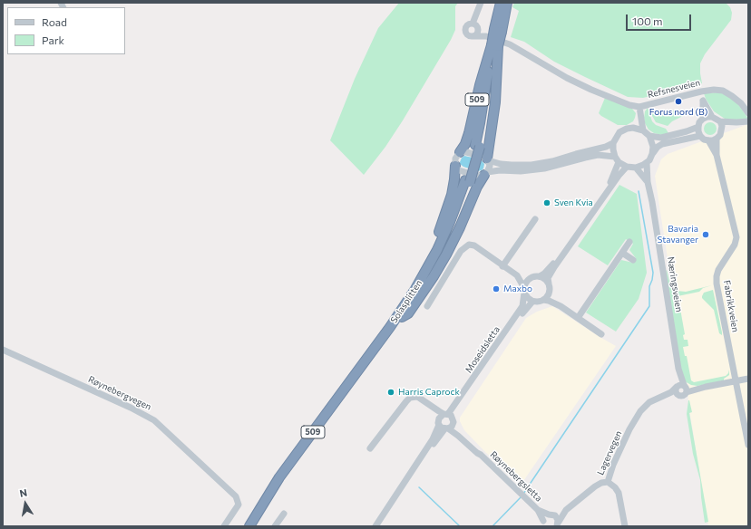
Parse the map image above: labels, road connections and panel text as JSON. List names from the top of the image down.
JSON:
{
  "streets": {
    "highway": ["509", "Solasplitten"],
    "street": [
      "Refsnesveien",
      "Næringsveien",
      "Fabrikkveien",
      "Moseidsletta",
      "Røynebergvegen",
      "Lagervegen",
      "Røynebergsletta"
    ]
  },
  "crossings": [
    ["509", "Solasplitten"],
    ["Næringsveien", "Lagervegen"],
    ["Fabrikkveien", "Lagervegen"],
    ["Moseidsletta", "Røynebergsletta"],
    ["Lagervegen", "Røynebergsletta"]
  ],
  "places": [
    "Forus nord (B)",
    "Sven Kvia",
    "Bavaria Stavanger",
    "Maxbo",
    "Harris Caprock"
  ],
  "legend": ["Road", "Park"],
  "scale_bar": "100 m",
  "north": "top"
}
